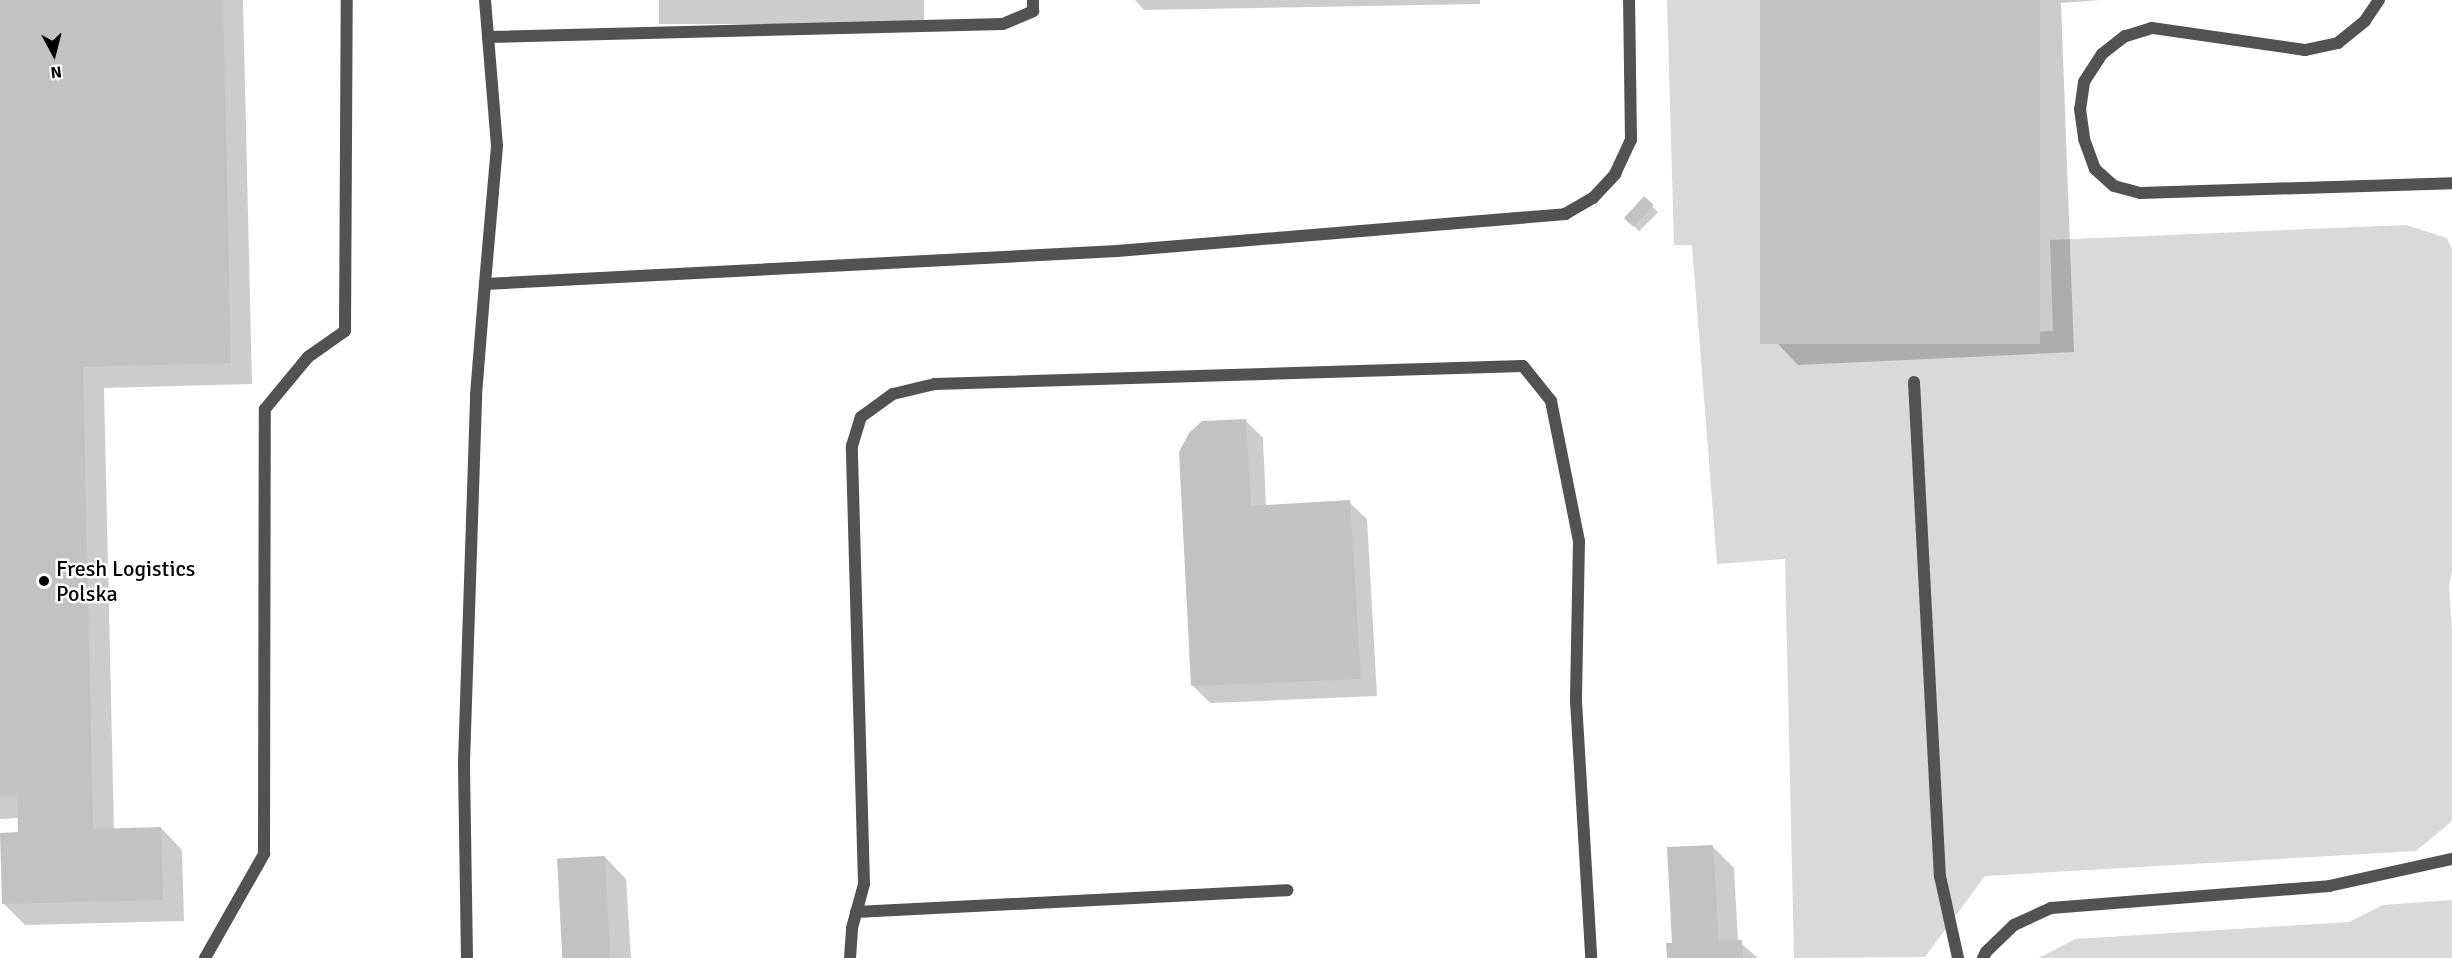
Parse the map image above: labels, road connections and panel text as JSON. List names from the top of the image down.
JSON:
{
  "places": ["Fresh Logistics Polska"],
  "north": "bottom"
}
